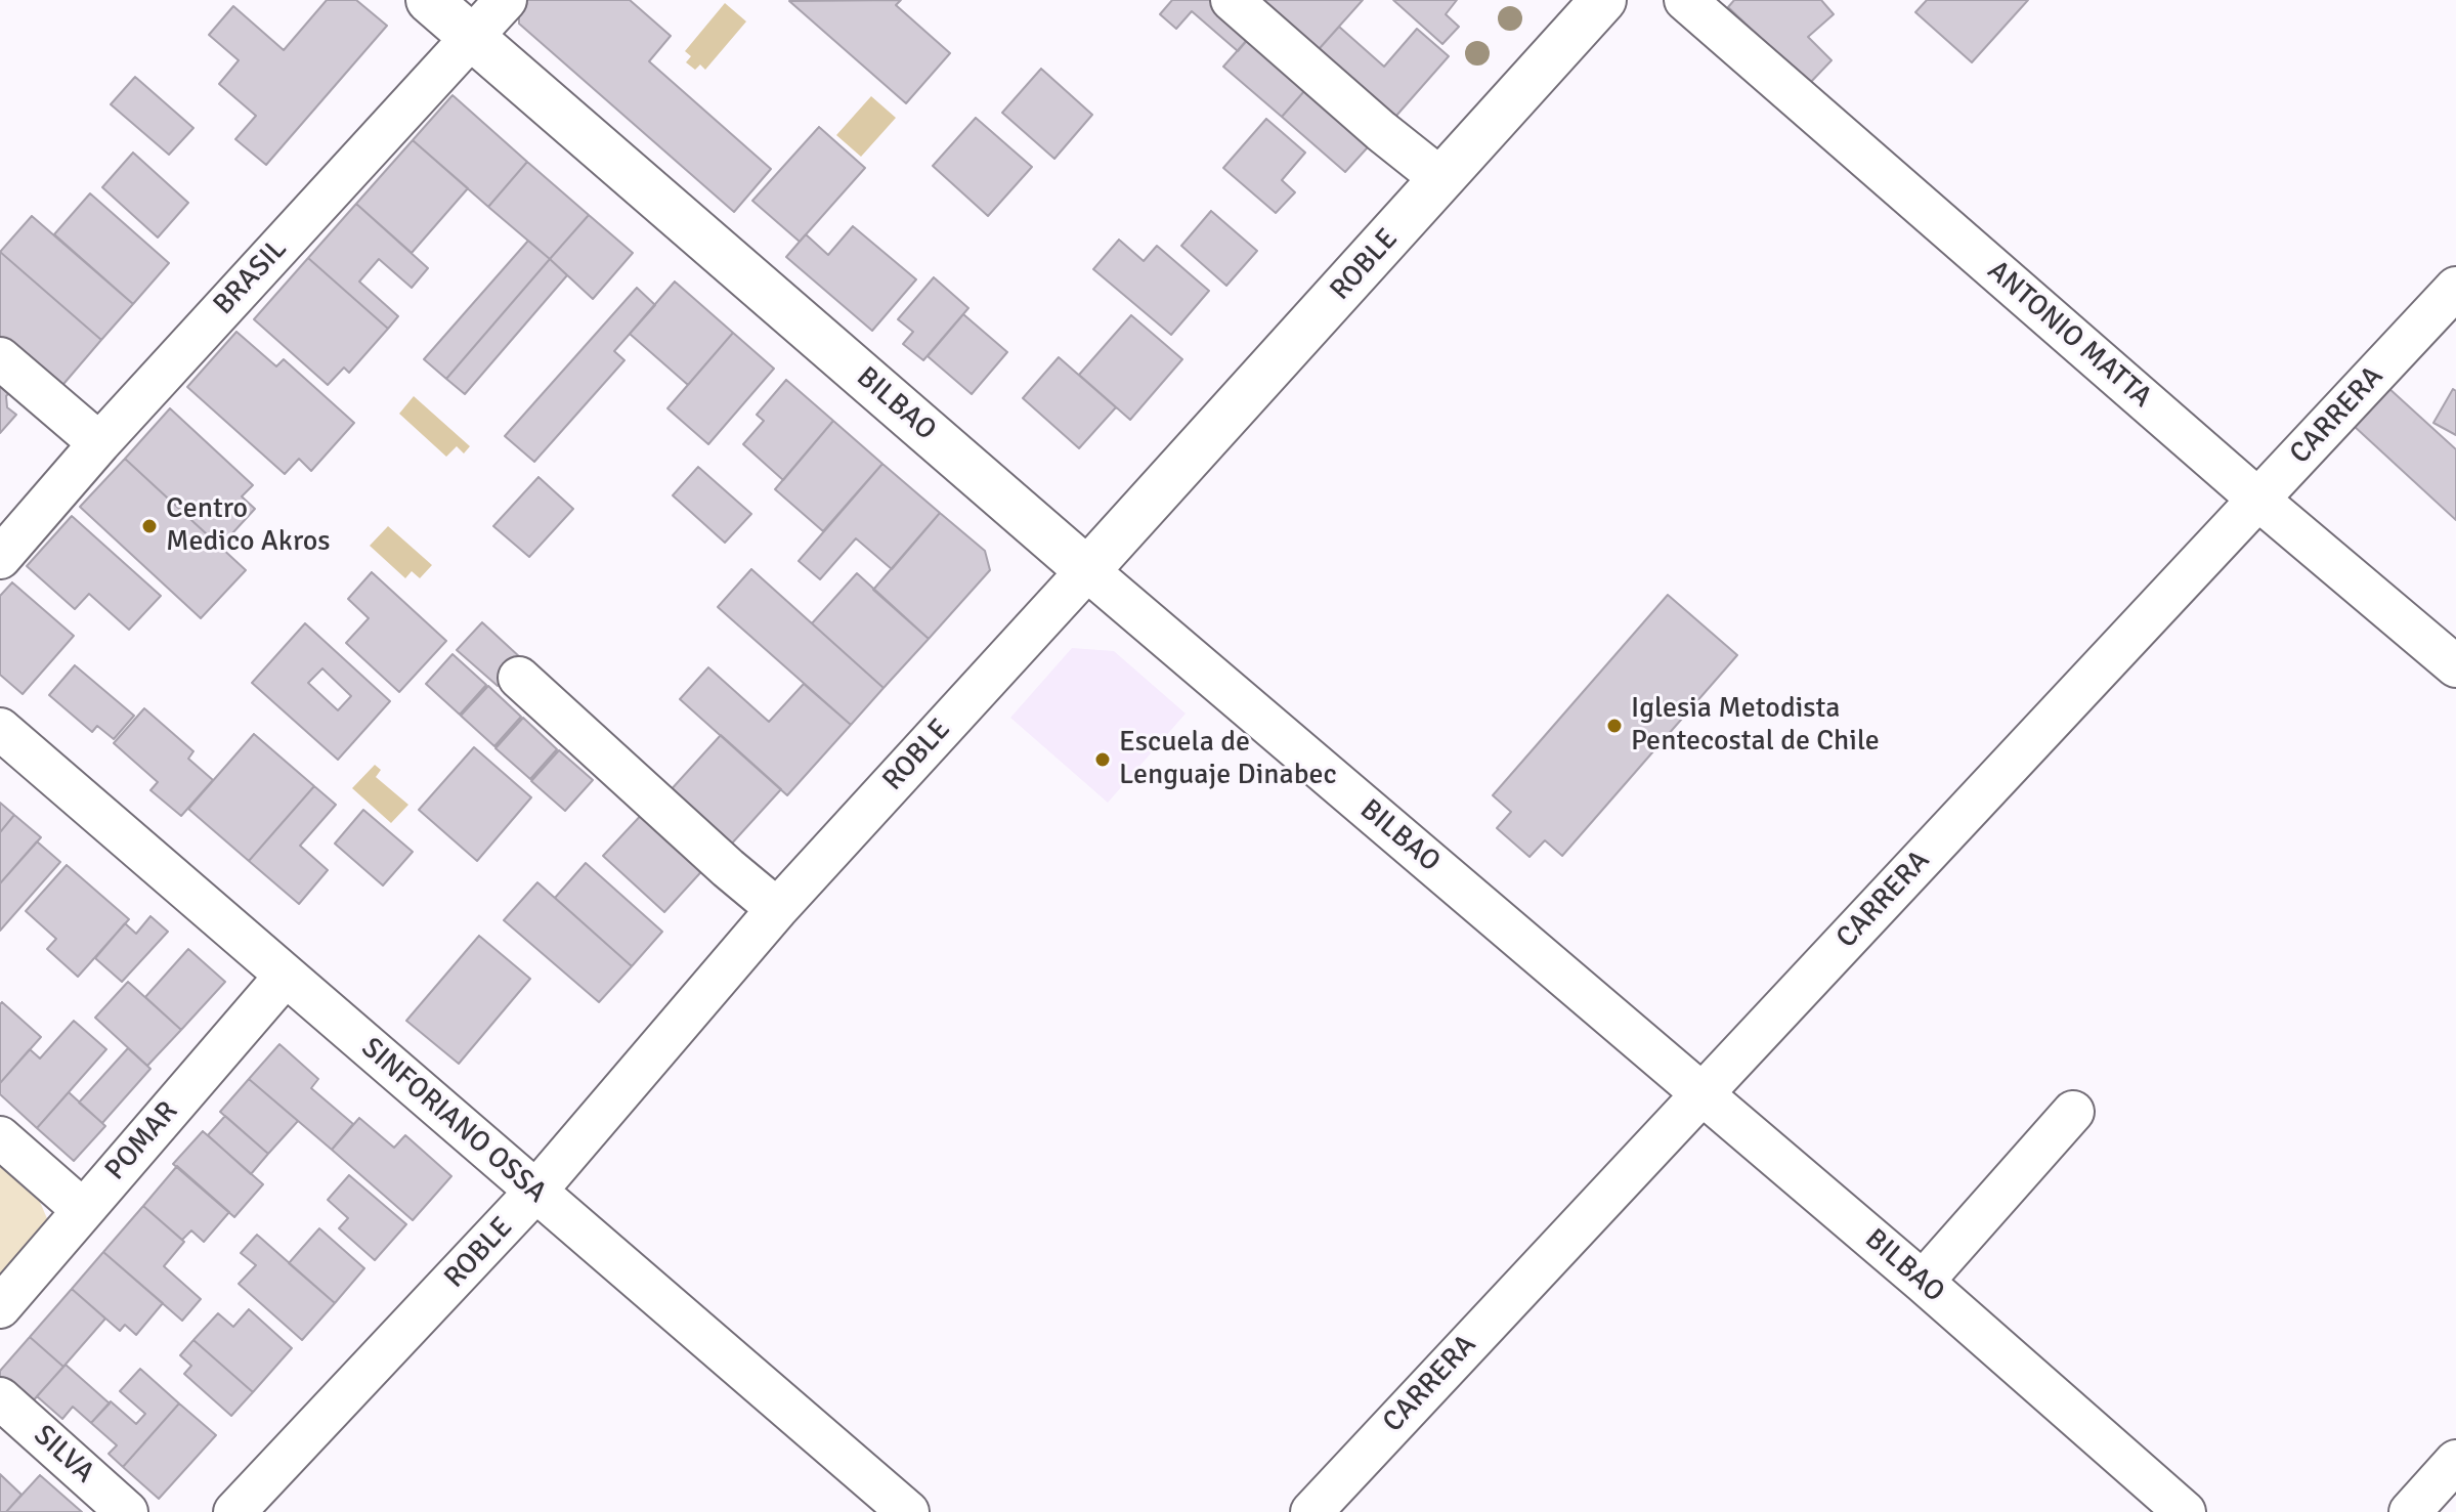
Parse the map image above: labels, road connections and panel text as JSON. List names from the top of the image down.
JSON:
{
  "streets": {
    "main road": ["ROBLE", "BILBAO"],
    "street": [
      "BRASIL",
      "ANTONIO MATTA",
      "CARRERA",
      "SINFORIANO OSSA",
      "POMAR",
      "SILVA"
    ]
  },
  "crossings": [
    ["ROBLE", "BILBAO"],
    ["ROBLE", "SINFORIANO OSSA"],
    ["BRASIL", "BILBAO"],
    ["ANTONIO MATTA", "CARRERA"],
    ["BILBAO", "CARRERA"],
    ["SINFORIANO OSSA", "POMAR"]
  ],
  "places": ["Centro Medico Akros", "Iglesia Metodista Pentecostal de Chile", "Escuela de Lenguaje Dinabec"]
}
